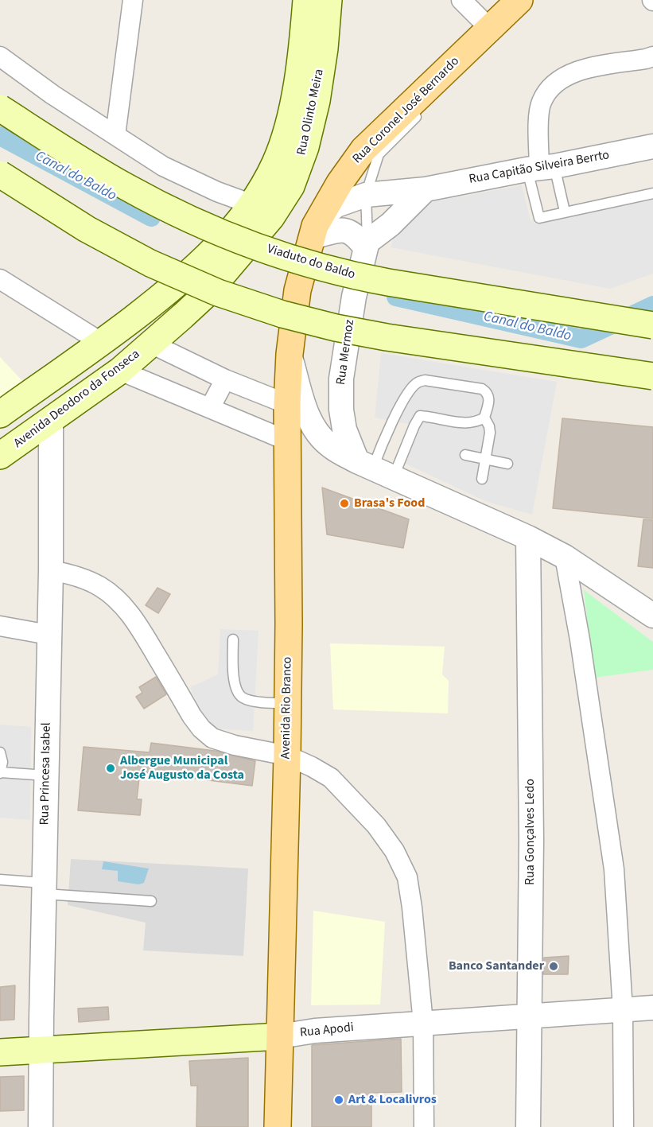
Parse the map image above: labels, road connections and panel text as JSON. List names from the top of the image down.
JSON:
{
  "streets": {
    "main road": [
      "Rua Coronel José Bernardo",
      "Rua Olinto Meira",
      "Viaduto do Baldo",
      "Avenida Deodoro da Fonseca",
      "Avenida Rio Branco",
      "Rua Apodi"
    ],
    "street": [
      "Rua Capitão Silveira Berrto",
      "Rua Mermoz",
      "Rua Princesa Isabel",
      "Rua Gonçalves Ledo"
    ]
  },
  "crossings": [
    ["Rua Coronel José Bernardo", "Rua Capitão Silveira Berrto"],
    ["Rua Coronel José Bernardo", "Rua Mermoz"],
    ["Rua Coronel José Bernardo", "Avenida Rio Branco"],
    ["Rua Olinto Meira", "Avenida Deodoro da Fonseca"],
    ["Avenida Deodoro da Fonseca", "Rua Princesa Isabel"],
    ["Avenida Rio Branco", "Rua Apodi"],
    ["Rua Princesa Isabel", "Rua Apodi"],
    ["Rua Gonçalves Ledo", "Rua Apodi"]
  ],
  "water": ["Canal do Baldo"],
  "places": [
    "Brasa's Food",
    "Albergue Municipal José Augusto da Costa",
    "Banco Santander",
    "Art & Localivros"
  ]
}
